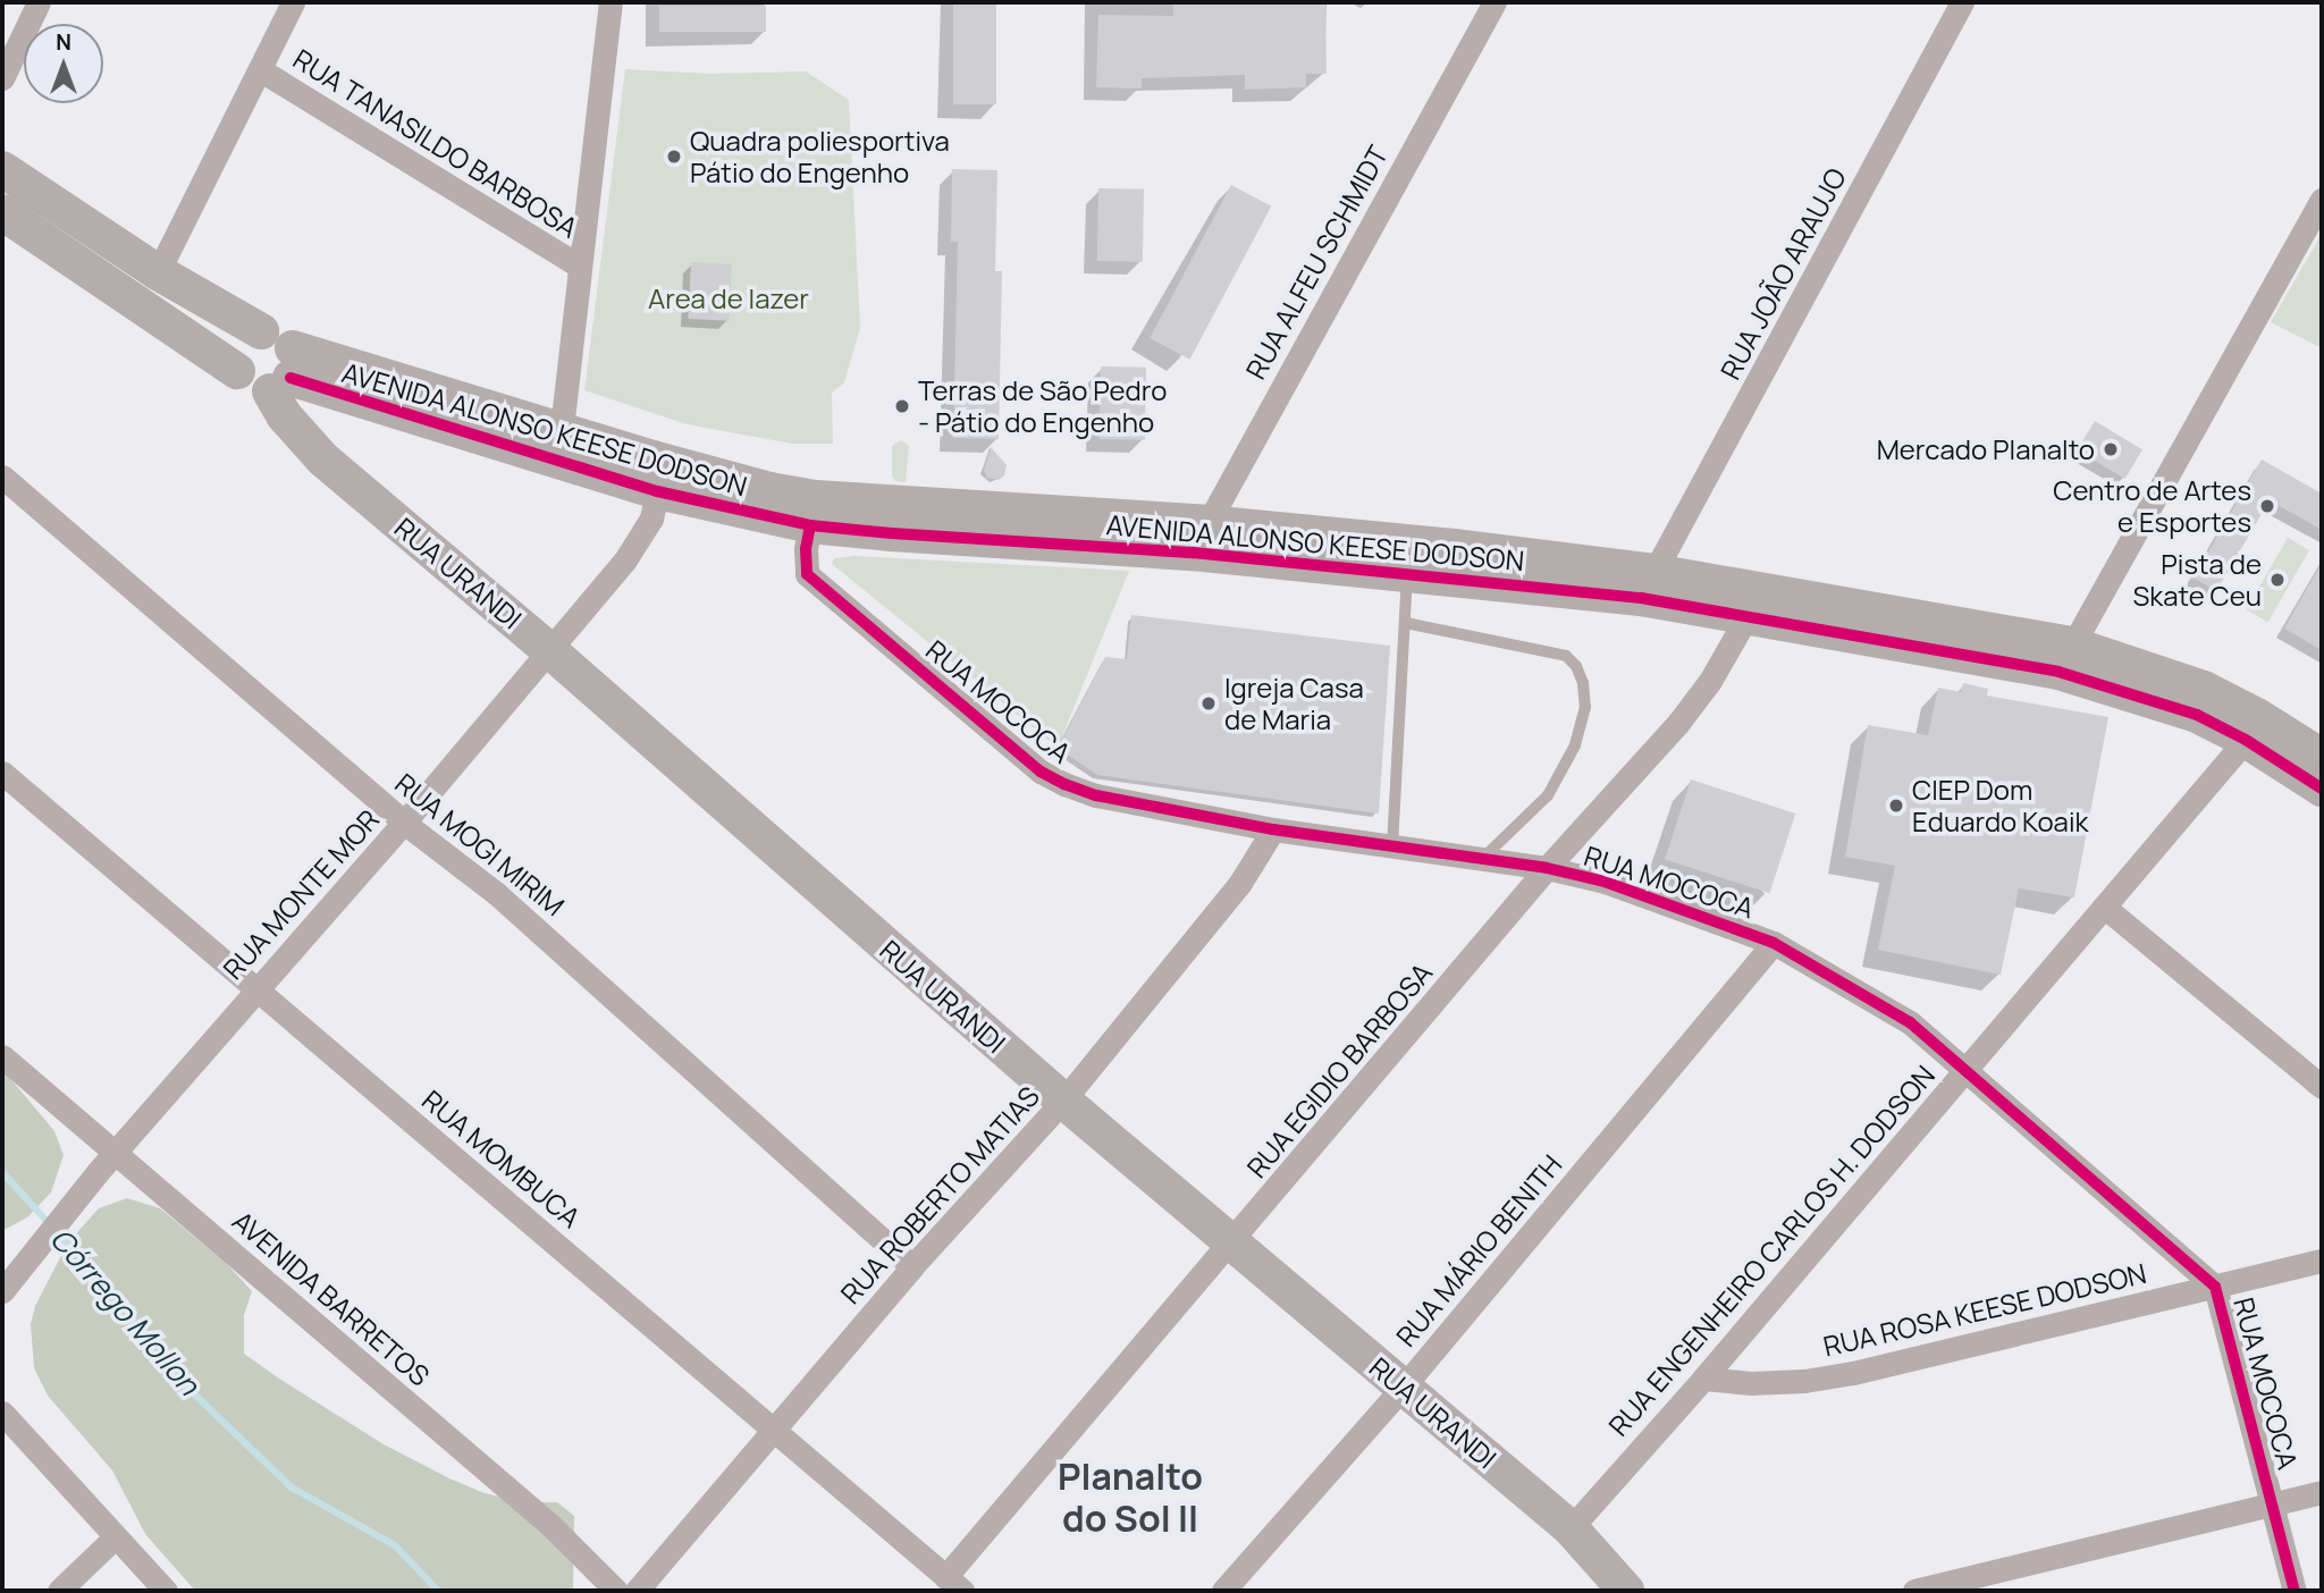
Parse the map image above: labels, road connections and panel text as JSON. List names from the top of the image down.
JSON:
{
  "streets": {
    "street": [
      "RUA TANASILDO BARBOSA",
      "RUA ALFEU SCHMIDT",
      "RUA JOÃO ARAUJO",
      "AVENIDA ALONSO KEESE DODSON",
      "RUA URANDI",
      "RUA MOCOCA",
      "RUA MOGI MIRIM",
      "RUA MONTE MOR",
      "RUA EGIDIO BARBOSA",
      "RUA MOMBUCA",
      "RUA ROBERTO MATIAS",
      "RUA MÁRIO BENITH",
      "RUA ENGENHEIRO CARLOS H. DODSON",
      "AVENIDA BARRETOS",
      "RUA ROSA KEESE DODSON"
    ]
  },
  "crossings": [
    ["RUA ALFEU SCHMIDT", "AVENIDA ALONSO KEESE DODSON"],
    ["RUA JOÃO ARAUJO", "AVENIDA ALONSO KEESE DODSON"],
    ["AVENIDA ALONSO KEESE DODSON", "RUA URANDI"],
    ["AVENIDA ALONSO KEESE DODSON", "RUA MOCOCA"],
    ["AVENIDA ALONSO KEESE DODSON", "RUA MONTE MOR"],
    ["AVENIDA ALONSO KEESE DODSON", "RUA EGIDIO BARBOSA"],
    ["AVENIDA ALONSO KEESE DODSON", "RUA ENGENHEIRO CARLOS H. DODSON"],
    ["RUA URANDI", "RUA MONTE MOR"],
    ["RUA URANDI", "RUA EGIDIO BARBOSA"],
    ["RUA URANDI", "RUA ROBERTO MATIAS"],
    ["RUA URANDI", "RUA MÁRIO BENITH"],
    ["RUA URANDI", "RUA ENGENHEIRO CARLOS H. DODSON"],
    ["RUA MOCOCA", "RUA EGIDIO BARBOSA"],
    ["RUA MOCOCA", "RUA ROBERTO MATIAS"],
    ["RUA MOCOCA", "RUA MÁRIO BENITH"],
    ["RUA MOCOCA", "RUA ENGENHEIRO CARLOS H. DODSON"],
    ["RUA MOCOCA", "RUA ROSA KEESE DODSON"],
    ["RUA MOGI MIRIM", "RUA MONTE MOR"],
    ["RUA MOGI MIRIM", "RUA ROBERTO MATIAS"],
    ["RUA MONTE MOR", "RUA MOMBUCA"],
    ["RUA MONTE MOR", "AVENIDA BARRETOS"],
    ["RUA EGIDIO BARBOSA", "RUA MOMBUCA"],
    ["RUA MOMBUCA", "RUA ROBERTO MATIAS"],
    ["RUA ENGENHEIRO CARLOS H. DODSON", "RUA ROSA KEESE DODSON"]
  ],
  "districts": ["Planalto do Sol II"],
  "water": ["Córrego Mollon"],
  "parks": ["Area de lazer"],
  "places": [
    "Quadra poliesportiva Pátio do Engenho",
    "Terras de São Pedro - Pátio do Engenho",
    "Mercado Planalto",
    "Centro de Artes e Esportes",
    "Pista de Skate Ceu",
    "Igreja Casa de Maria",
    "CIEP Dom Eduardo Koaik"
  ],
  "north": "top"
}
